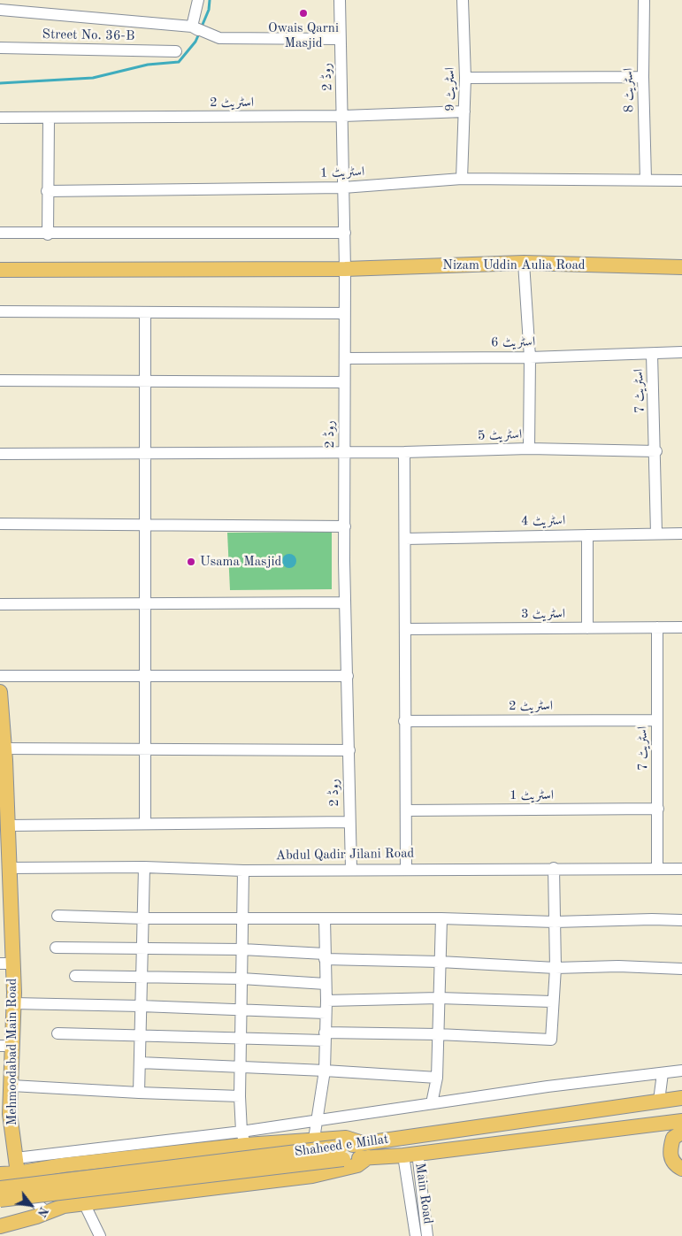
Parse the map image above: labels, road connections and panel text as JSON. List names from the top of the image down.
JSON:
{
  "streets": {
    "main road": ["Nizam Uddin Aulia Road", "Mehmoodabad Main Road", "Shaheed e Millat"],
    "street": [
      "Street No. 36-B",
      "روڈ 2",
      "اسٹریٹ 9",
      "اسٹریٹ 8",
      "اسٹریٹ 2",
      "اسٹریٹ 1",
      "اسٹریٹ 6",
      "اسٹریٹ 7",
      "اسٹریٹ 5",
      "اسٹریٹ 4",
      "اسٹریٹ 3",
      "Abdul Qadir Jilani Road",
      "Main Road"
    ]
  },
  "crossings": [
    ["روڈ 2", "اسٹریٹ 2"],
    ["روڈ 2", "اسٹریٹ 1"],
    ["روڈ 2", "Nizam Uddin Aulia Road"],
    ["روڈ 2", "اسٹریٹ 6"],
    ["روڈ 2", "اسٹریٹ 5"],
    ["روڈ 2", "Abdul Qadir Jilani Road"],
    ["اسٹریٹ 9", "اسٹریٹ 2"],
    ["اسٹریٹ 9", "اسٹریٹ 1"],
    ["اسٹریٹ 8", "اسٹریٹ 1"],
    ["اسٹریٹ 2", "اسٹریٹ 7"],
    ["اسٹریٹ 1", "اسٹریٹ 7"],
    ["اسٹریٹ 6", "اسٹریٹ 7"],
    ["اسٹریٹ 7", "اسٹریٹ 5"],
    ["اسٹریٹ 7", "اسٹریٹ 4"],
    ["اسٹریٹ 7", "اسٹریٹ 3"],
    ["اسٹریٹ 7", "Abdul Qadir Jilani Road"],
    ["Abdul Qadir Jilani Road", "Mehmoodabad Main Road"],
    ["Shaheed e Millat", "Main Road"]
  ],
  "places": ["Owais Qarni Masjid", "Usama Masjid"],
  "north": "bottom right"
}
